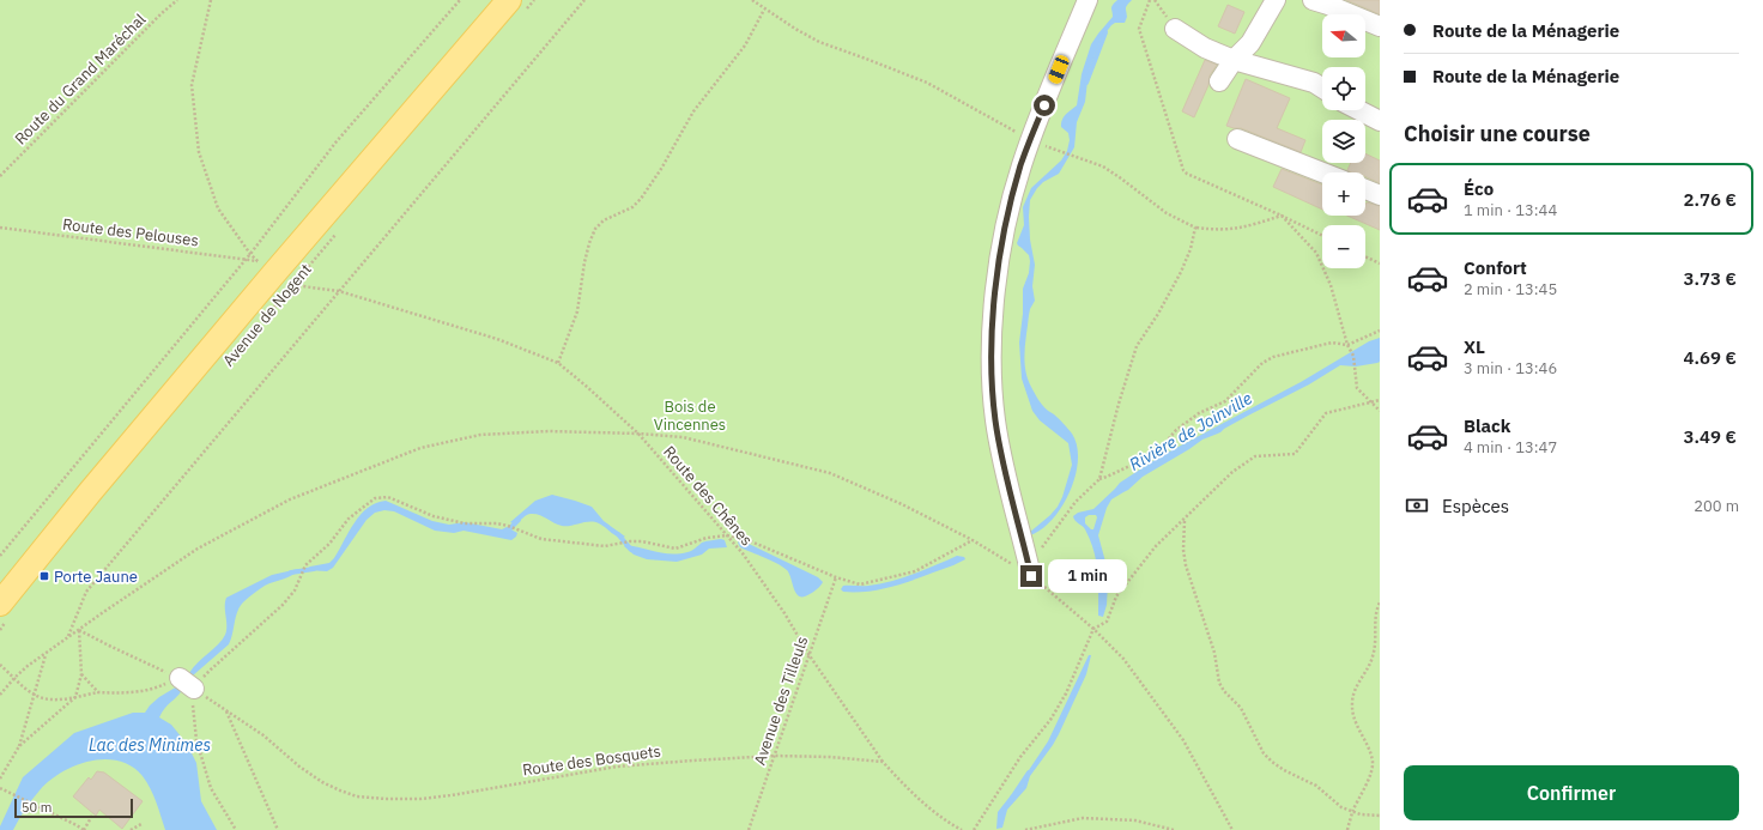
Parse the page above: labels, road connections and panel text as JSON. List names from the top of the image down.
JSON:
{
  "streets": {
    "main road": ["Avenue de Nogent"],
    "path": [
      "Route du Grand Maréchal",
      "Route des Pelouses",
      "Route des Chênes",
      "Avenue des Tilleuls",
      "Route des Bosquets"
    ]
  },
  "crossings": [
    ["Route des Pelouses", "Avenue de Nogent"],
    ["Route des Pelouses", "Route des Chênes"],
    ["Avenue de Nogent", "Route des Chênes"],
    ["Route des Chênes", "Avenue des Tilleuls"],
    ["Route des Chênes", "Route des Bosquets"],
    ["Avenue des Tilleuls", "Route des Bosquets"]
  ],
  "water": ["Rivière de Joinville", "Lac des Minimes"],
  "parks": ["Bois de Vincennes"],
  "places": {
    "transit": ["Porte Jaune"]
  },
  "scale_bar": "50 m",
  "north": "left",
  "page": {
    "banner": ["Route de la Ménagerie", "Route de la Ménagerie"],
    "map_buttons": ["+", "−"],
    "heading": "Choisir une course",
    "list": [
      {
        "name": "Éco",
        "note": "1 min · 13:44",
        "value": "2.76 €"
      },
      {
        "name": "Confort",
        "note": "2 min · 13:45",
        "value": "3.73 €"
      },
      {
        "name": "XL",
        "note": "3 min · 13:46",
        "value": "4.69 €"
      },
      {
        "name": "Black",
        "note": "4 min · 13:47",
        "value": "3.49 €"
      }
    ],
    "pay": ["Espèces", "200 m"],
    "bubble": "1 min",
    "buttons": "Confirmer",
    "scale": "50 m"
  }
}
